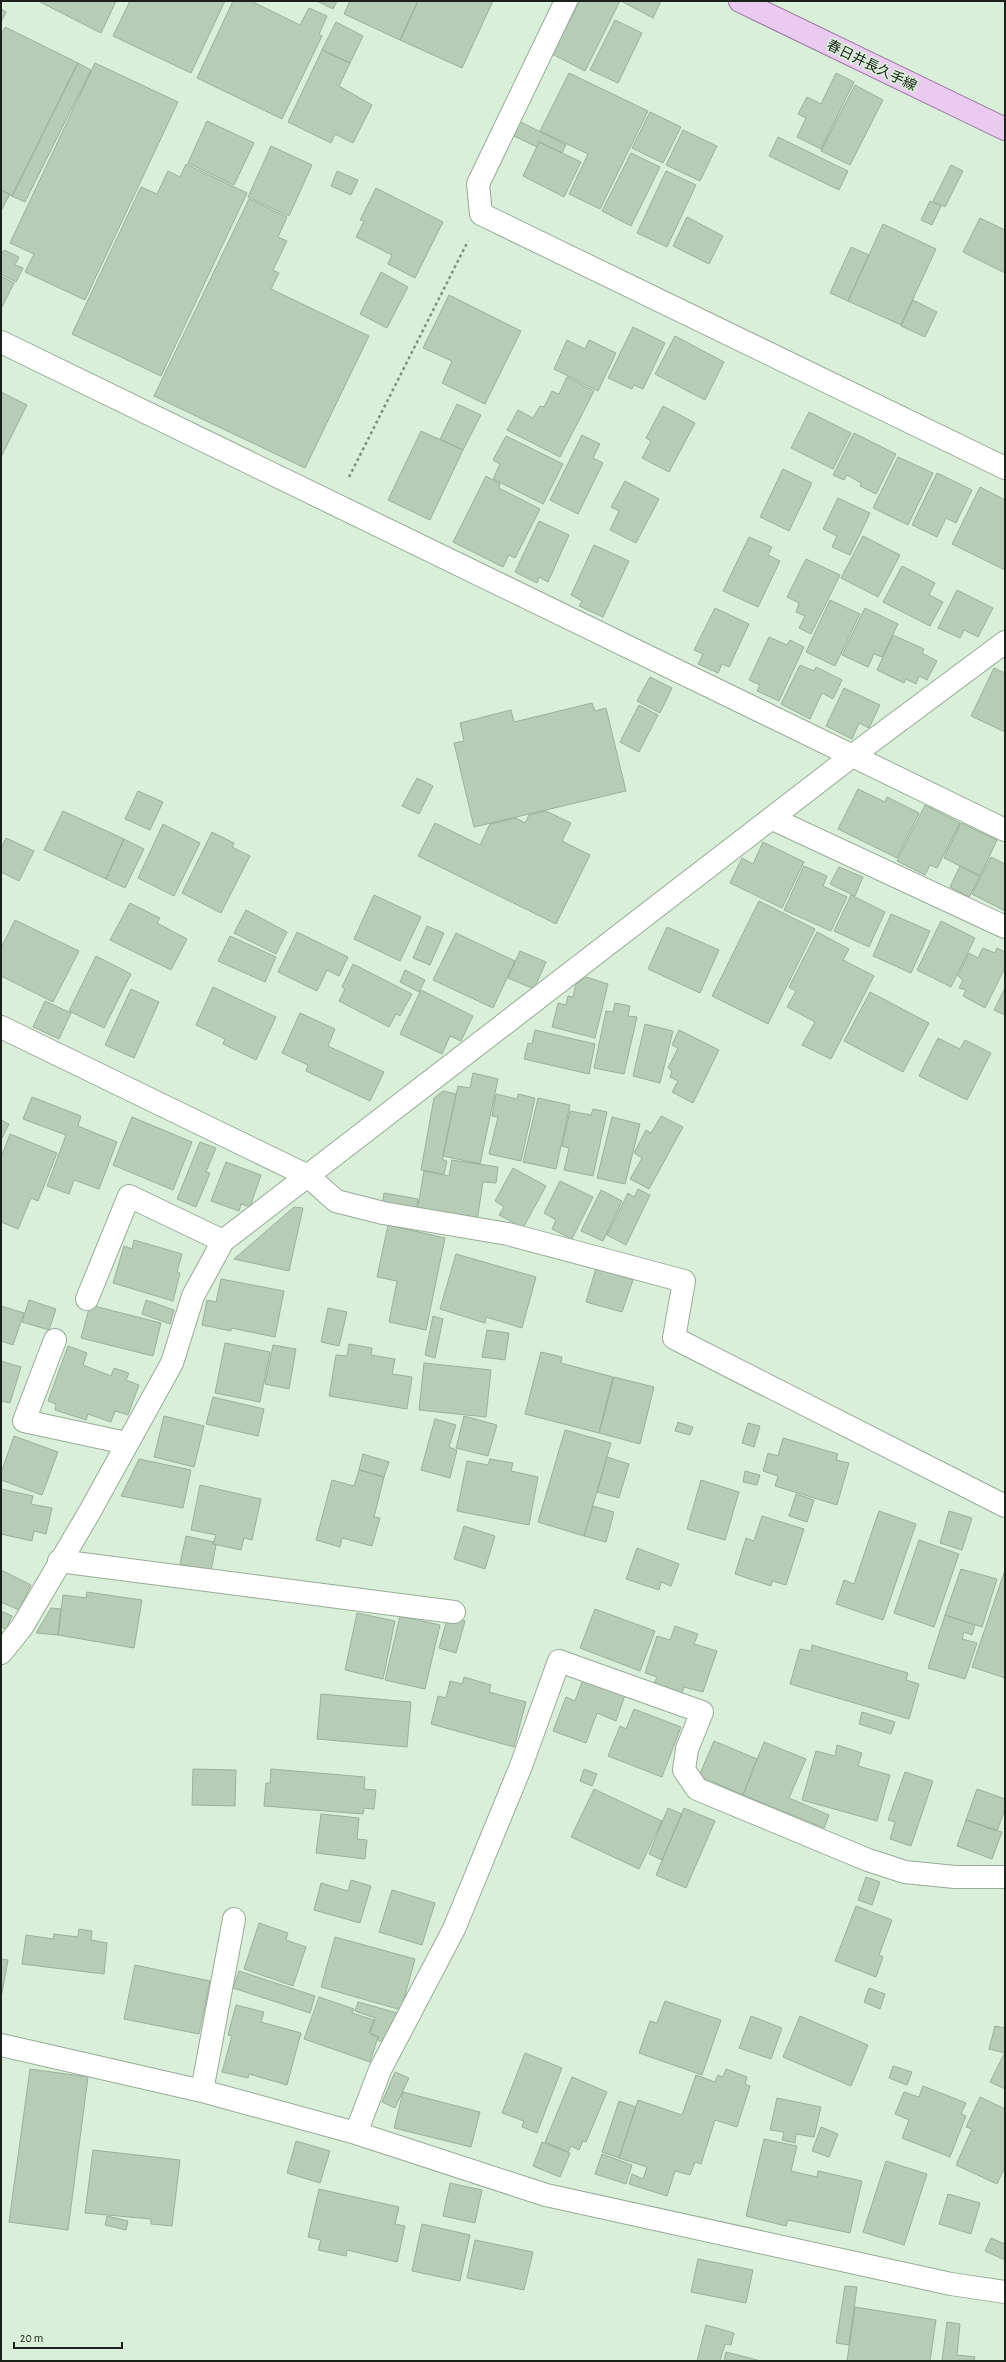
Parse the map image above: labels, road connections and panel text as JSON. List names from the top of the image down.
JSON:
{
  "streets": {
    "main road": ["春日井長久手線"]
  },
  "scale_bar": "20 m"
}
